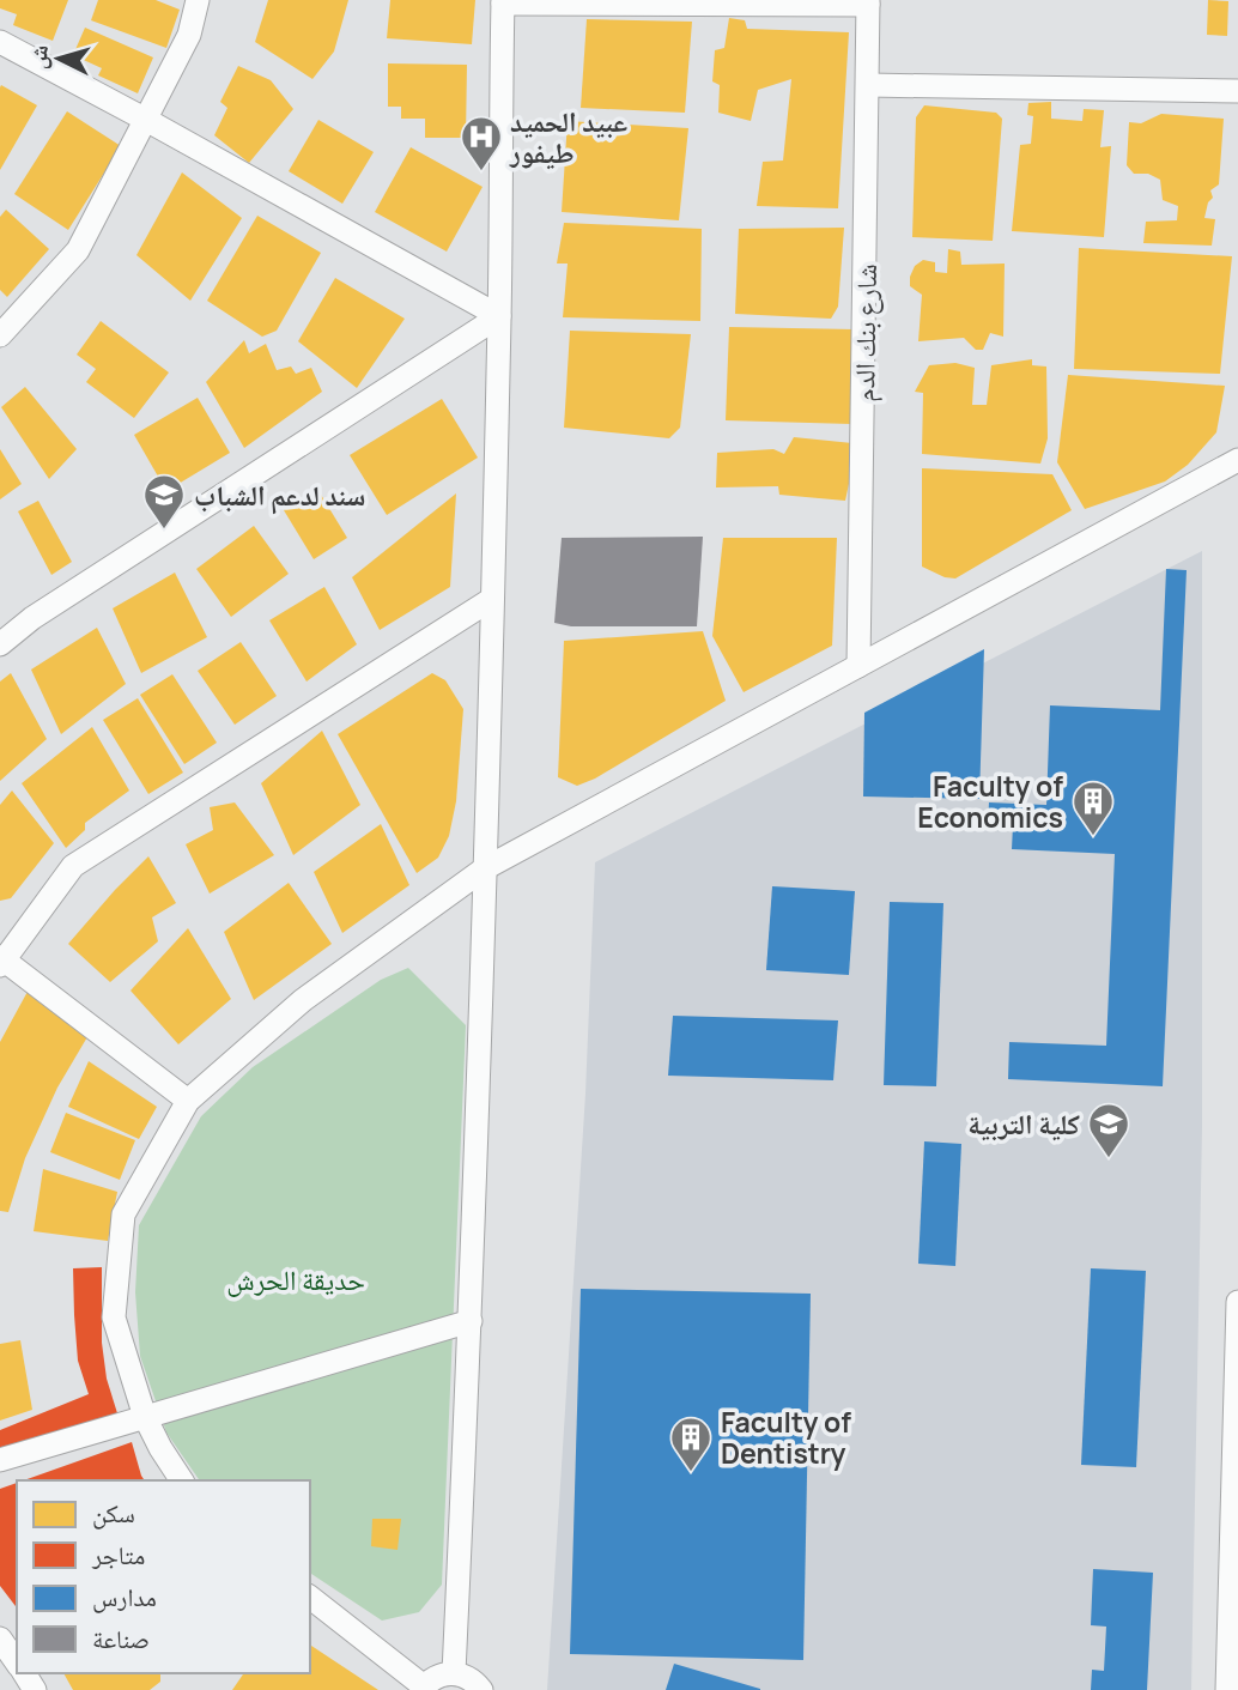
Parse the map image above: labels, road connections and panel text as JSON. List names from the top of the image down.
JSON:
{
  "streets": {
    "street": ["شارع بنك الدم"]
  },
  "parks": ["حديقة الحرش"],
  "places": {
    "hospital": ["عبيد الحميد طيفور"],
    "school or university": ["سند لدعم الشباب", "كلية التربية"],
    "building": ["Faculty of Economics", "Faculty of Dentistry"]
  },
  "legend": [
    "سكن",
    "متاجر",
    "مدارس",
    "صناعة"
  ],
  "north": "left"
}
